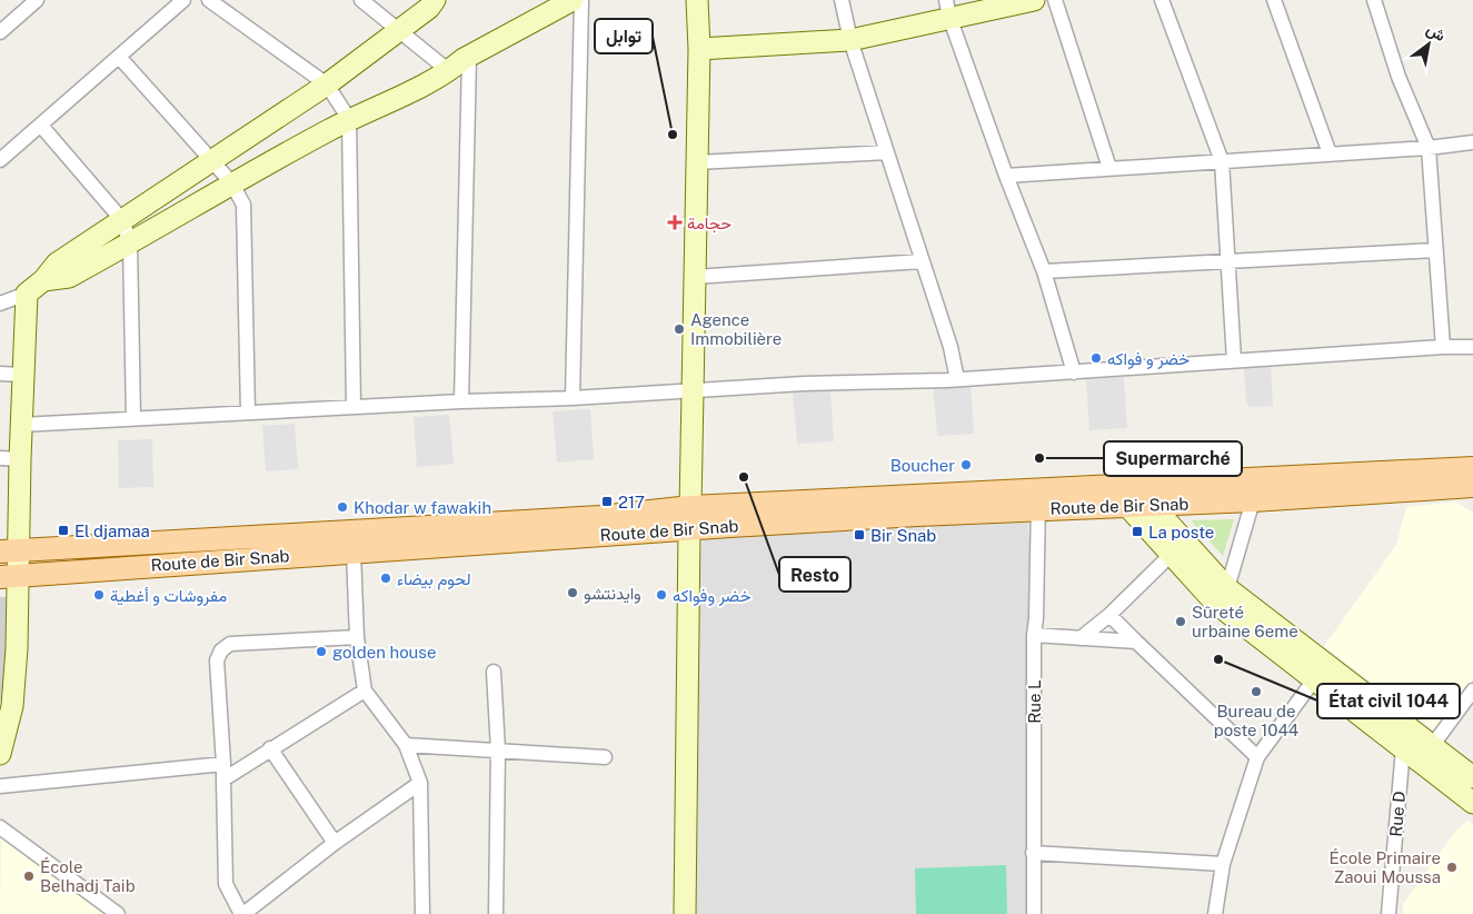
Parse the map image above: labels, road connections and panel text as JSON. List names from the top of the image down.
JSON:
{
  "streets": {
    "main road": ["Route de Bir Snab"],
    "street": ["Rue L", "Rue D"]
  },
  "crossings": [
    ["Route de Bir Snab", "Rue L"]
  ],
  "places": {
    "other": [
      "توابل",
      "Agence Immobilière",
      "خضر و فواكه",
      "Supermarché",
      "Boucher",
      "Resto",
      "Khodar w fawakih",
      "لحوم بيضاء",
      "وايدنتشو",
      "مفروشات و أغطية",
      "خضر وفواكه",
      "Sûreté urbaine 6eme",
      "golden house",
      "État civil 1044",
      "Bureau de poste 1044",
      "École Primaire Zaoui Moussa",
      "École Belhadj Taib"
    ],
    "health": ["حجامة"],
    "transit": [
      "217",
      "El djamaa",
      "La poste",
      "Bir Snab"
    ]
  },
  "north": "top right"
}
